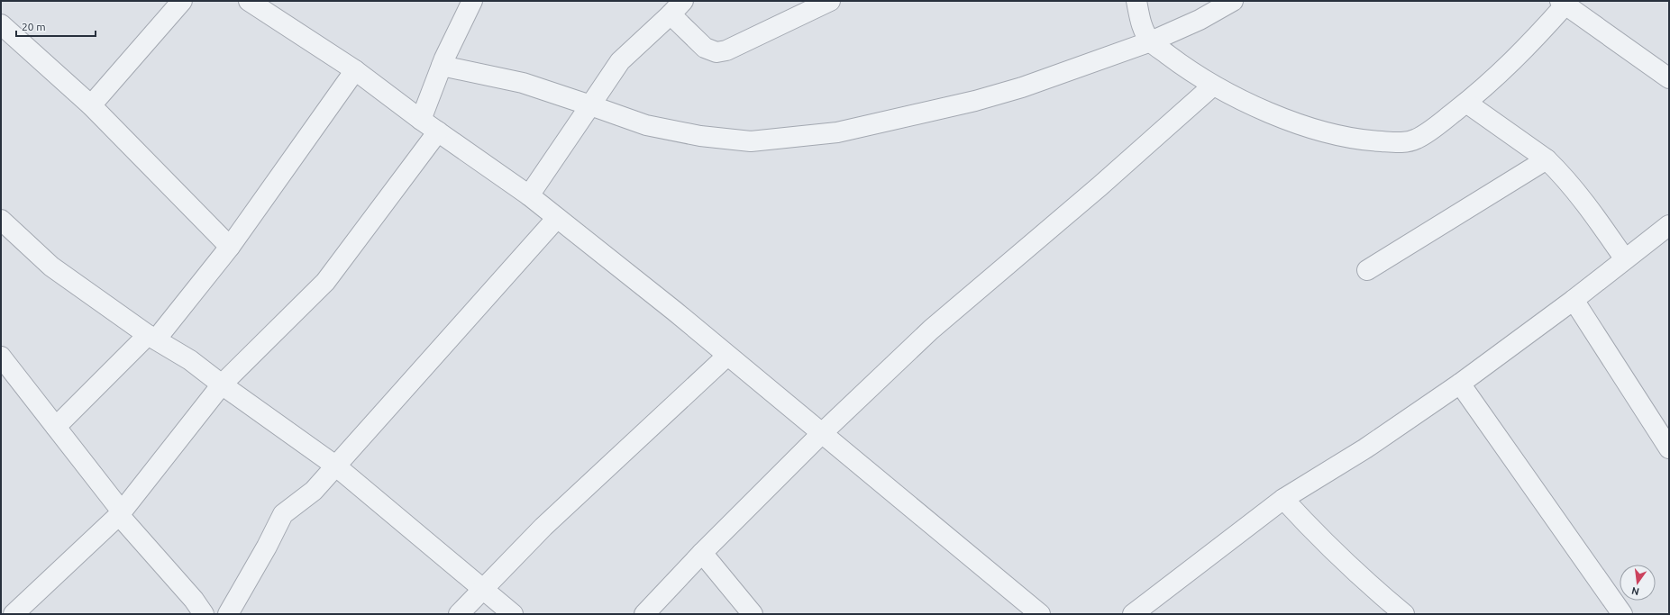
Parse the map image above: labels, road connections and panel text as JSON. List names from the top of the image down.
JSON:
{
  "scale_bar": "20 m",
  "north": "bottom"
}
